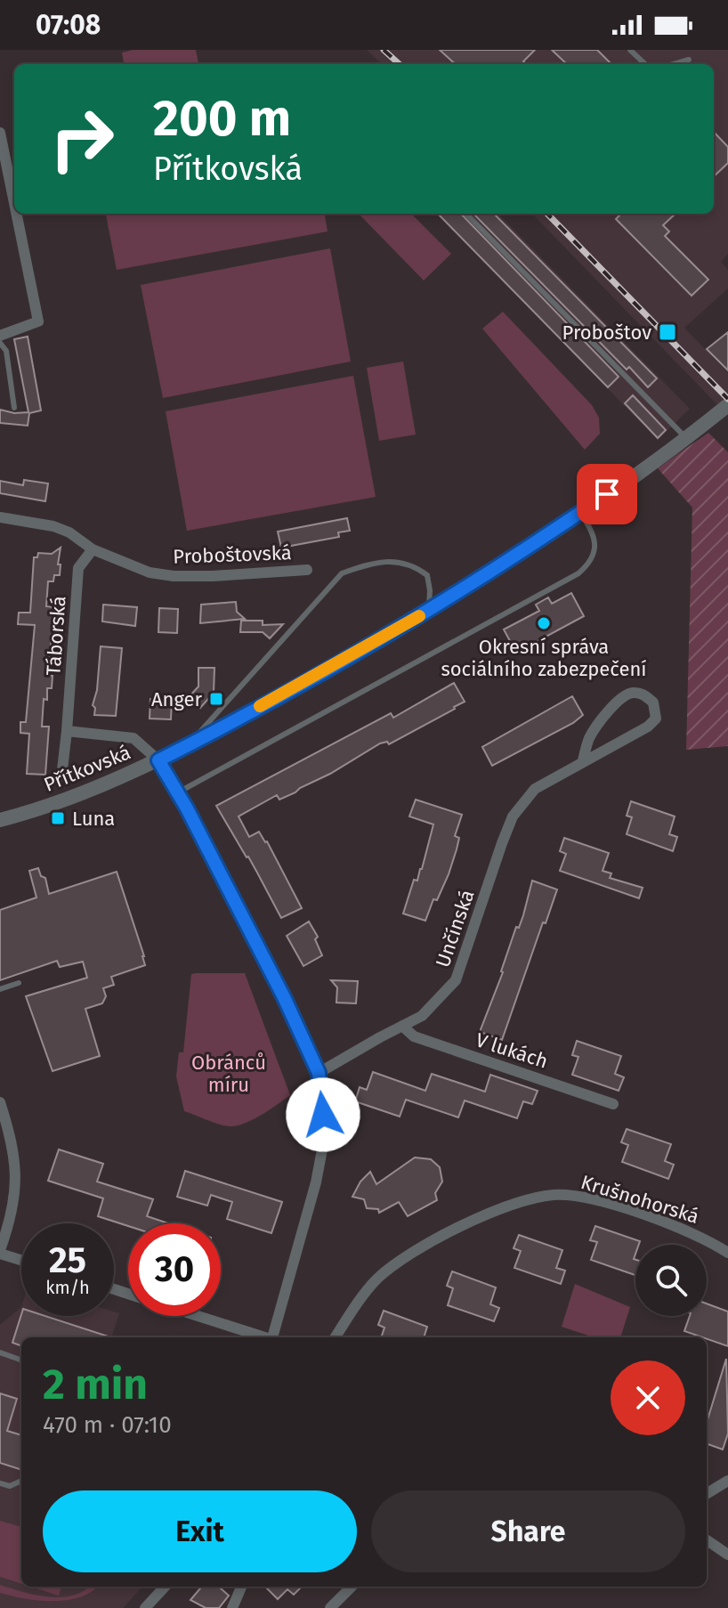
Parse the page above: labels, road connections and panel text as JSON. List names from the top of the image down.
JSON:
{
  "streets": {
    "street": [
      "Proboštovská",
      "Táborská",
      "Přítkovská",
      "Unčínská",
      "V lukách",
      "Krušnohorská"
    ]
  },
  "crossings": [
    ["Proboštovská", "Táborská"],
    ["Unčínská", "V lukách"]
  ],
  "parks": ["Obránců míru"],
  "places": {
    "transit": ["Proboštov", "Anger", "Luna"],
    "other": ["Okresní správa sociálního zabezpečení"]
  },
  "page": {
    "status": "07:08",
    "turn": ["200 m", "Přítkovská"],
    "speed": "25 km/h",
    "limit": "30",
    "heading": ["2 min", "470 m · 07:10"],
    "buttons": ["Exit", "Share"]
  }
}
